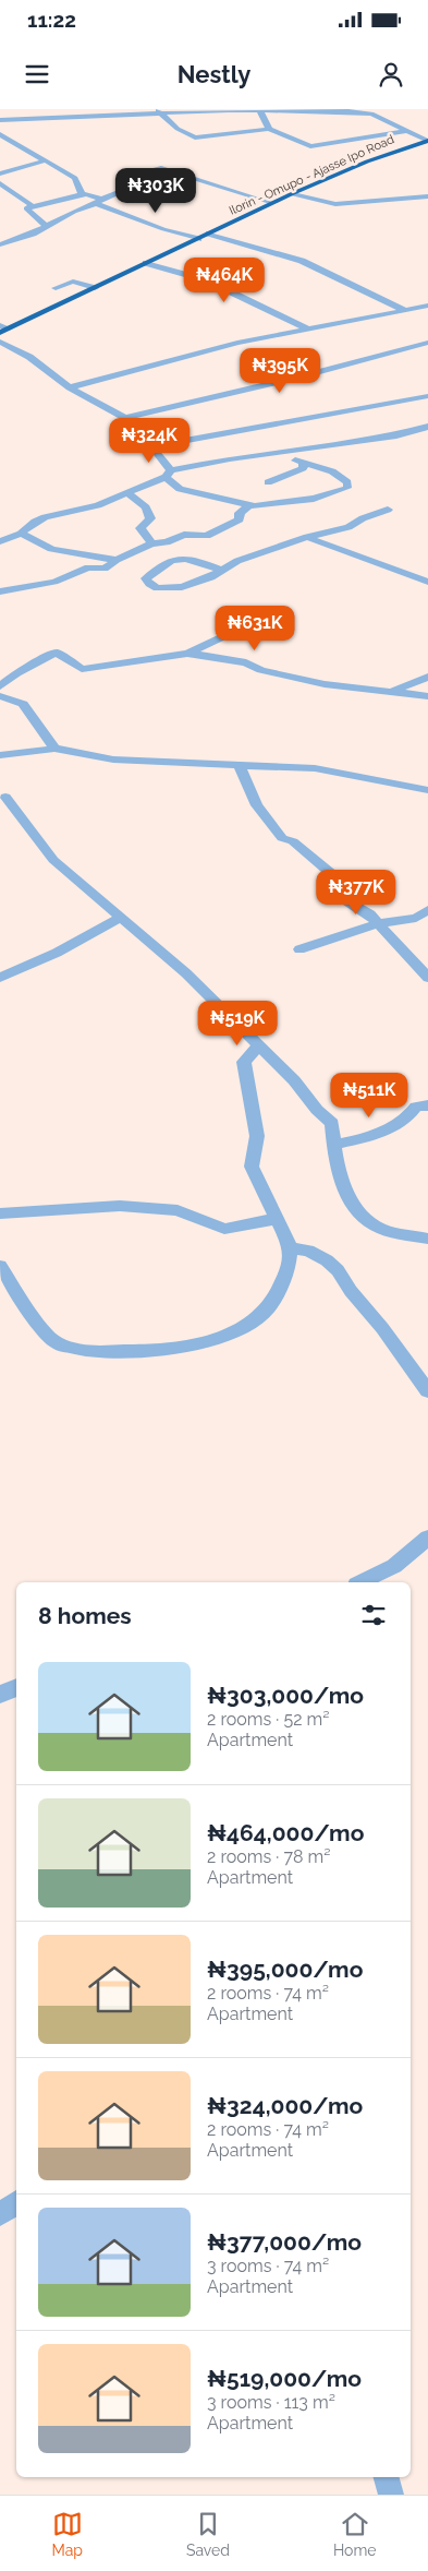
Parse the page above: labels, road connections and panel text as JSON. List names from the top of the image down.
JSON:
{
  "streets": {
    "highway": ["Ilorin - Omupo - Ajasse Ipo Road"]
  },
  "page": {
    "status": "11:22",
    "header": "Nestly",
    "price": [
      "₦303K",
      "₦464K",
      "₦395K",
      "₦324K",
      "₦631K",
      "₦377K",
      "₦519K",
      "₦511K"
    ],
    "heading": "8 homes",
    "list": [
      {
        "name": "₦303,000/mo",
        "note": "2 rooms · 52 m² · Apartment"
      },
      {
        "name": "₦464,000/mo",
        "note": "2 rooms · 78 m² · Apartment"
      },
      {
        "name": "₦395,000/mo",
        "note": "2 rooms · 74 m² · Apartment"
      },
      {
        "name": "₦324,000/mo",
        "note": "2 rooms · 74 m² · Apartment"
      },
      {
        "name": "₦377,000/mo",
        "note": "3 rooms · 74 m² · Apartment"
      },
      {
        "name": "₦519,000/mo",
        "note": "3 rooms · 113 m² · Apartment"
      }
    ],
    "tabs": ["Map", "Saved", "Home"]
  }
}
